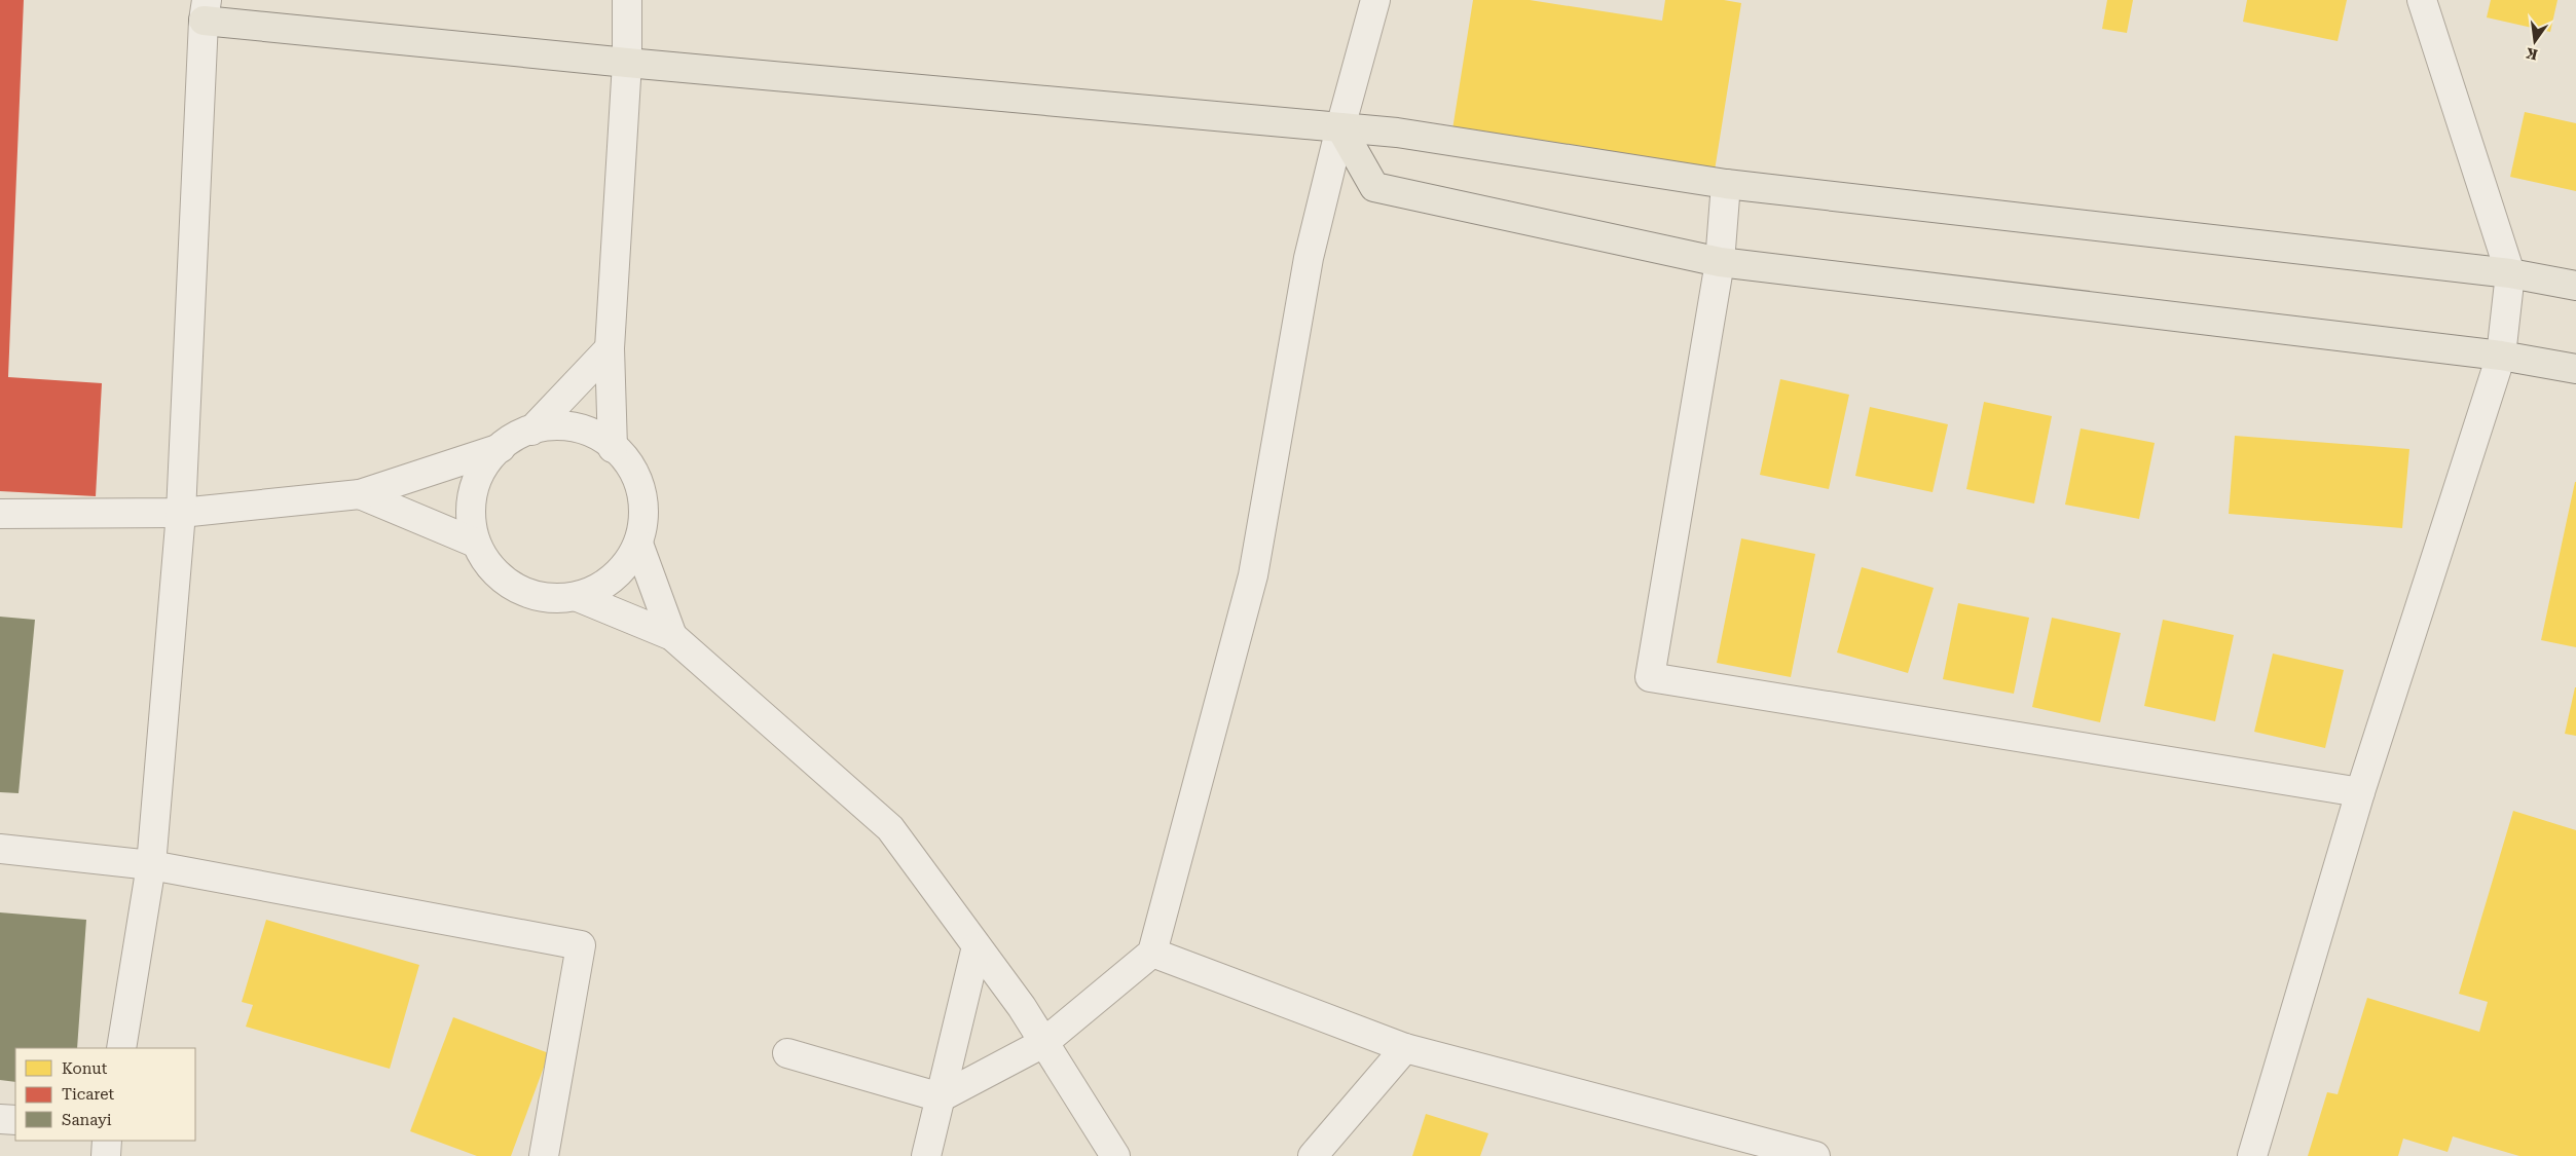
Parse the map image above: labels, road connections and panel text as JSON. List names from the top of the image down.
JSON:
{
  "legend": ["Konut", "Ticaret", "Sanayi"],
  "north": "bottom"
}
